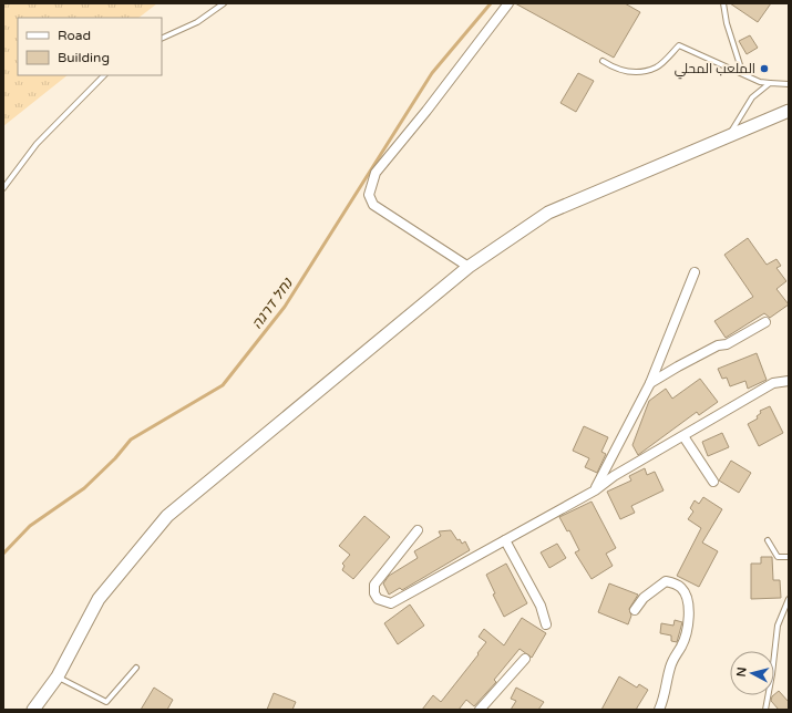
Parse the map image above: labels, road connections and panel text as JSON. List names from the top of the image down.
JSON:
{
  "water": ["נחל דרגה"],
  "places": ["الملعب المحلي"],
  "legend": ["Road", "Building"],
  "north": "left"
}
